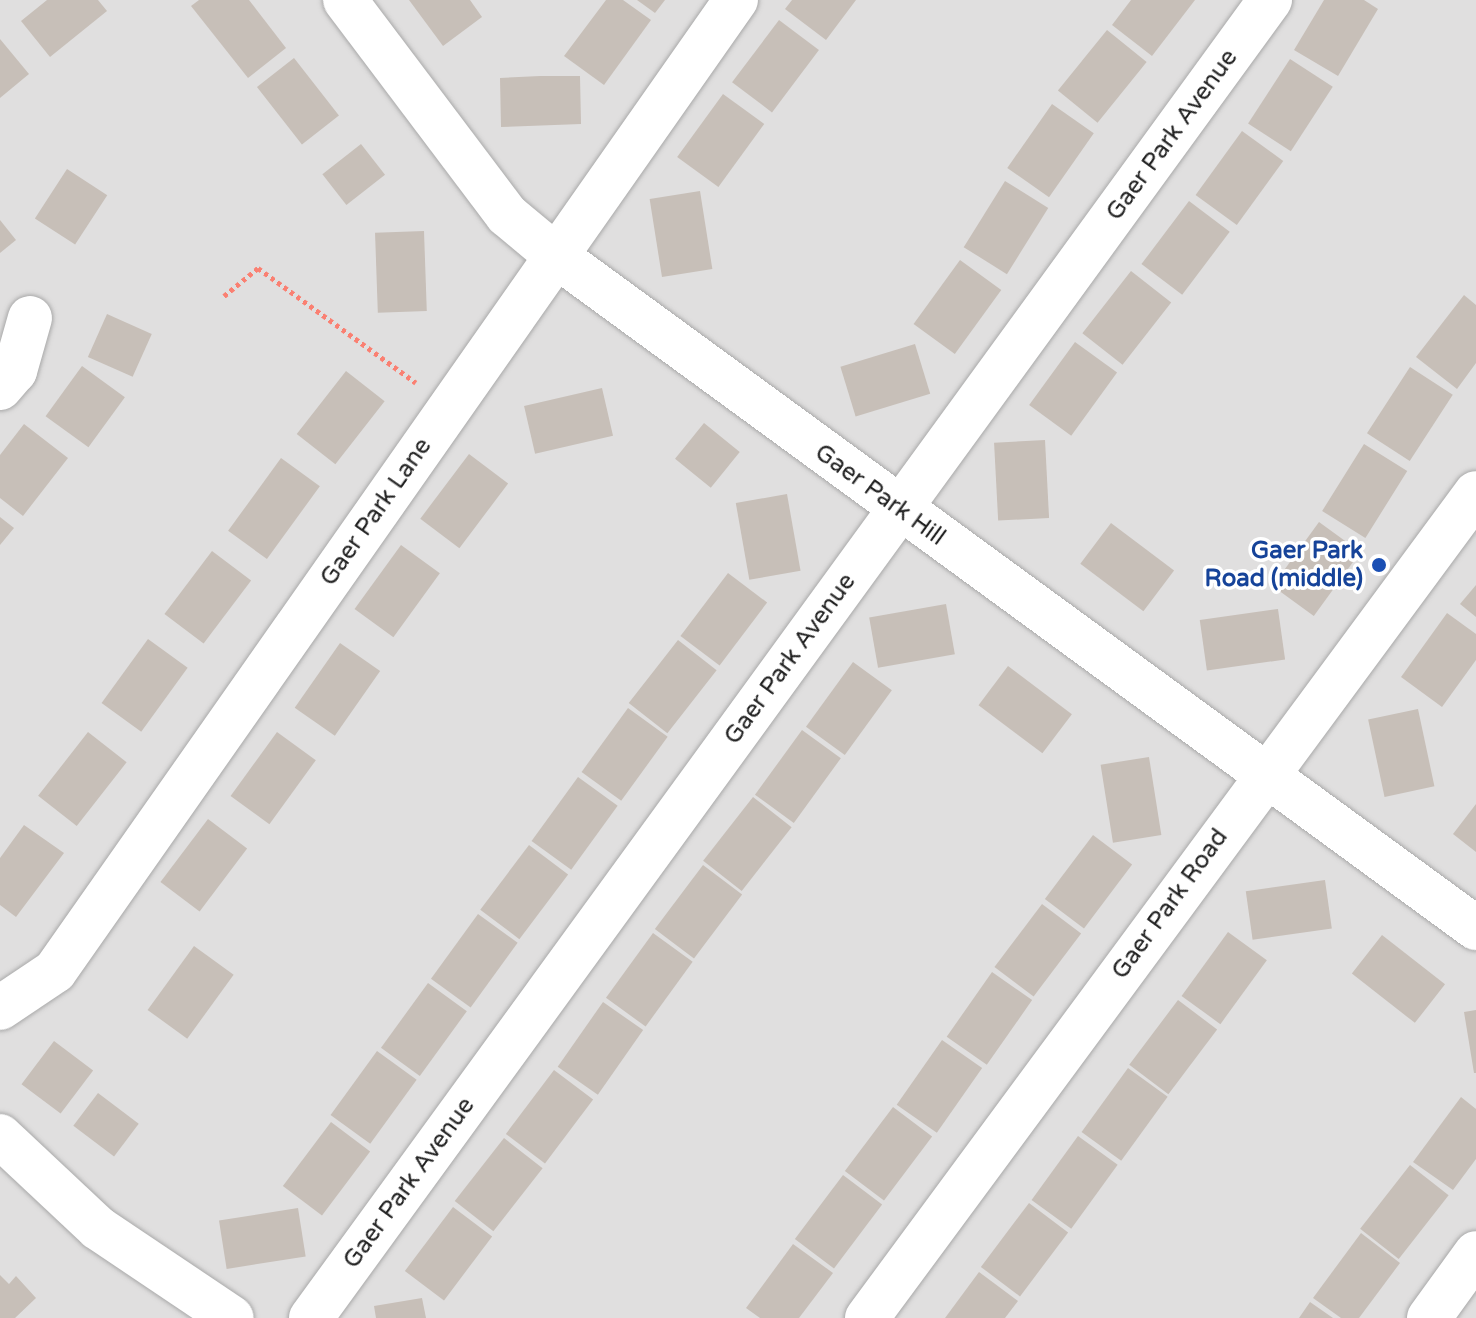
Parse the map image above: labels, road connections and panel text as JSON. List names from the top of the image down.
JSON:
{
  "streets": {
    "street": [
      "Gaer Park Avenue",
      "Gaer Park Hill",
      "Gaer Park Lane",
      "Gaer Park Road"
    ]
  },
  "crossings": [
    ["Gaer Park Avenue", "Gaer Park Hill"],
    ["Gaer Park Hill", "Gaer Park Lane"],
    ["Gaer Park Hill", "Gaer Park Road"]
  ],
  "places": ["Gaer Park Road (middle)"]
}
